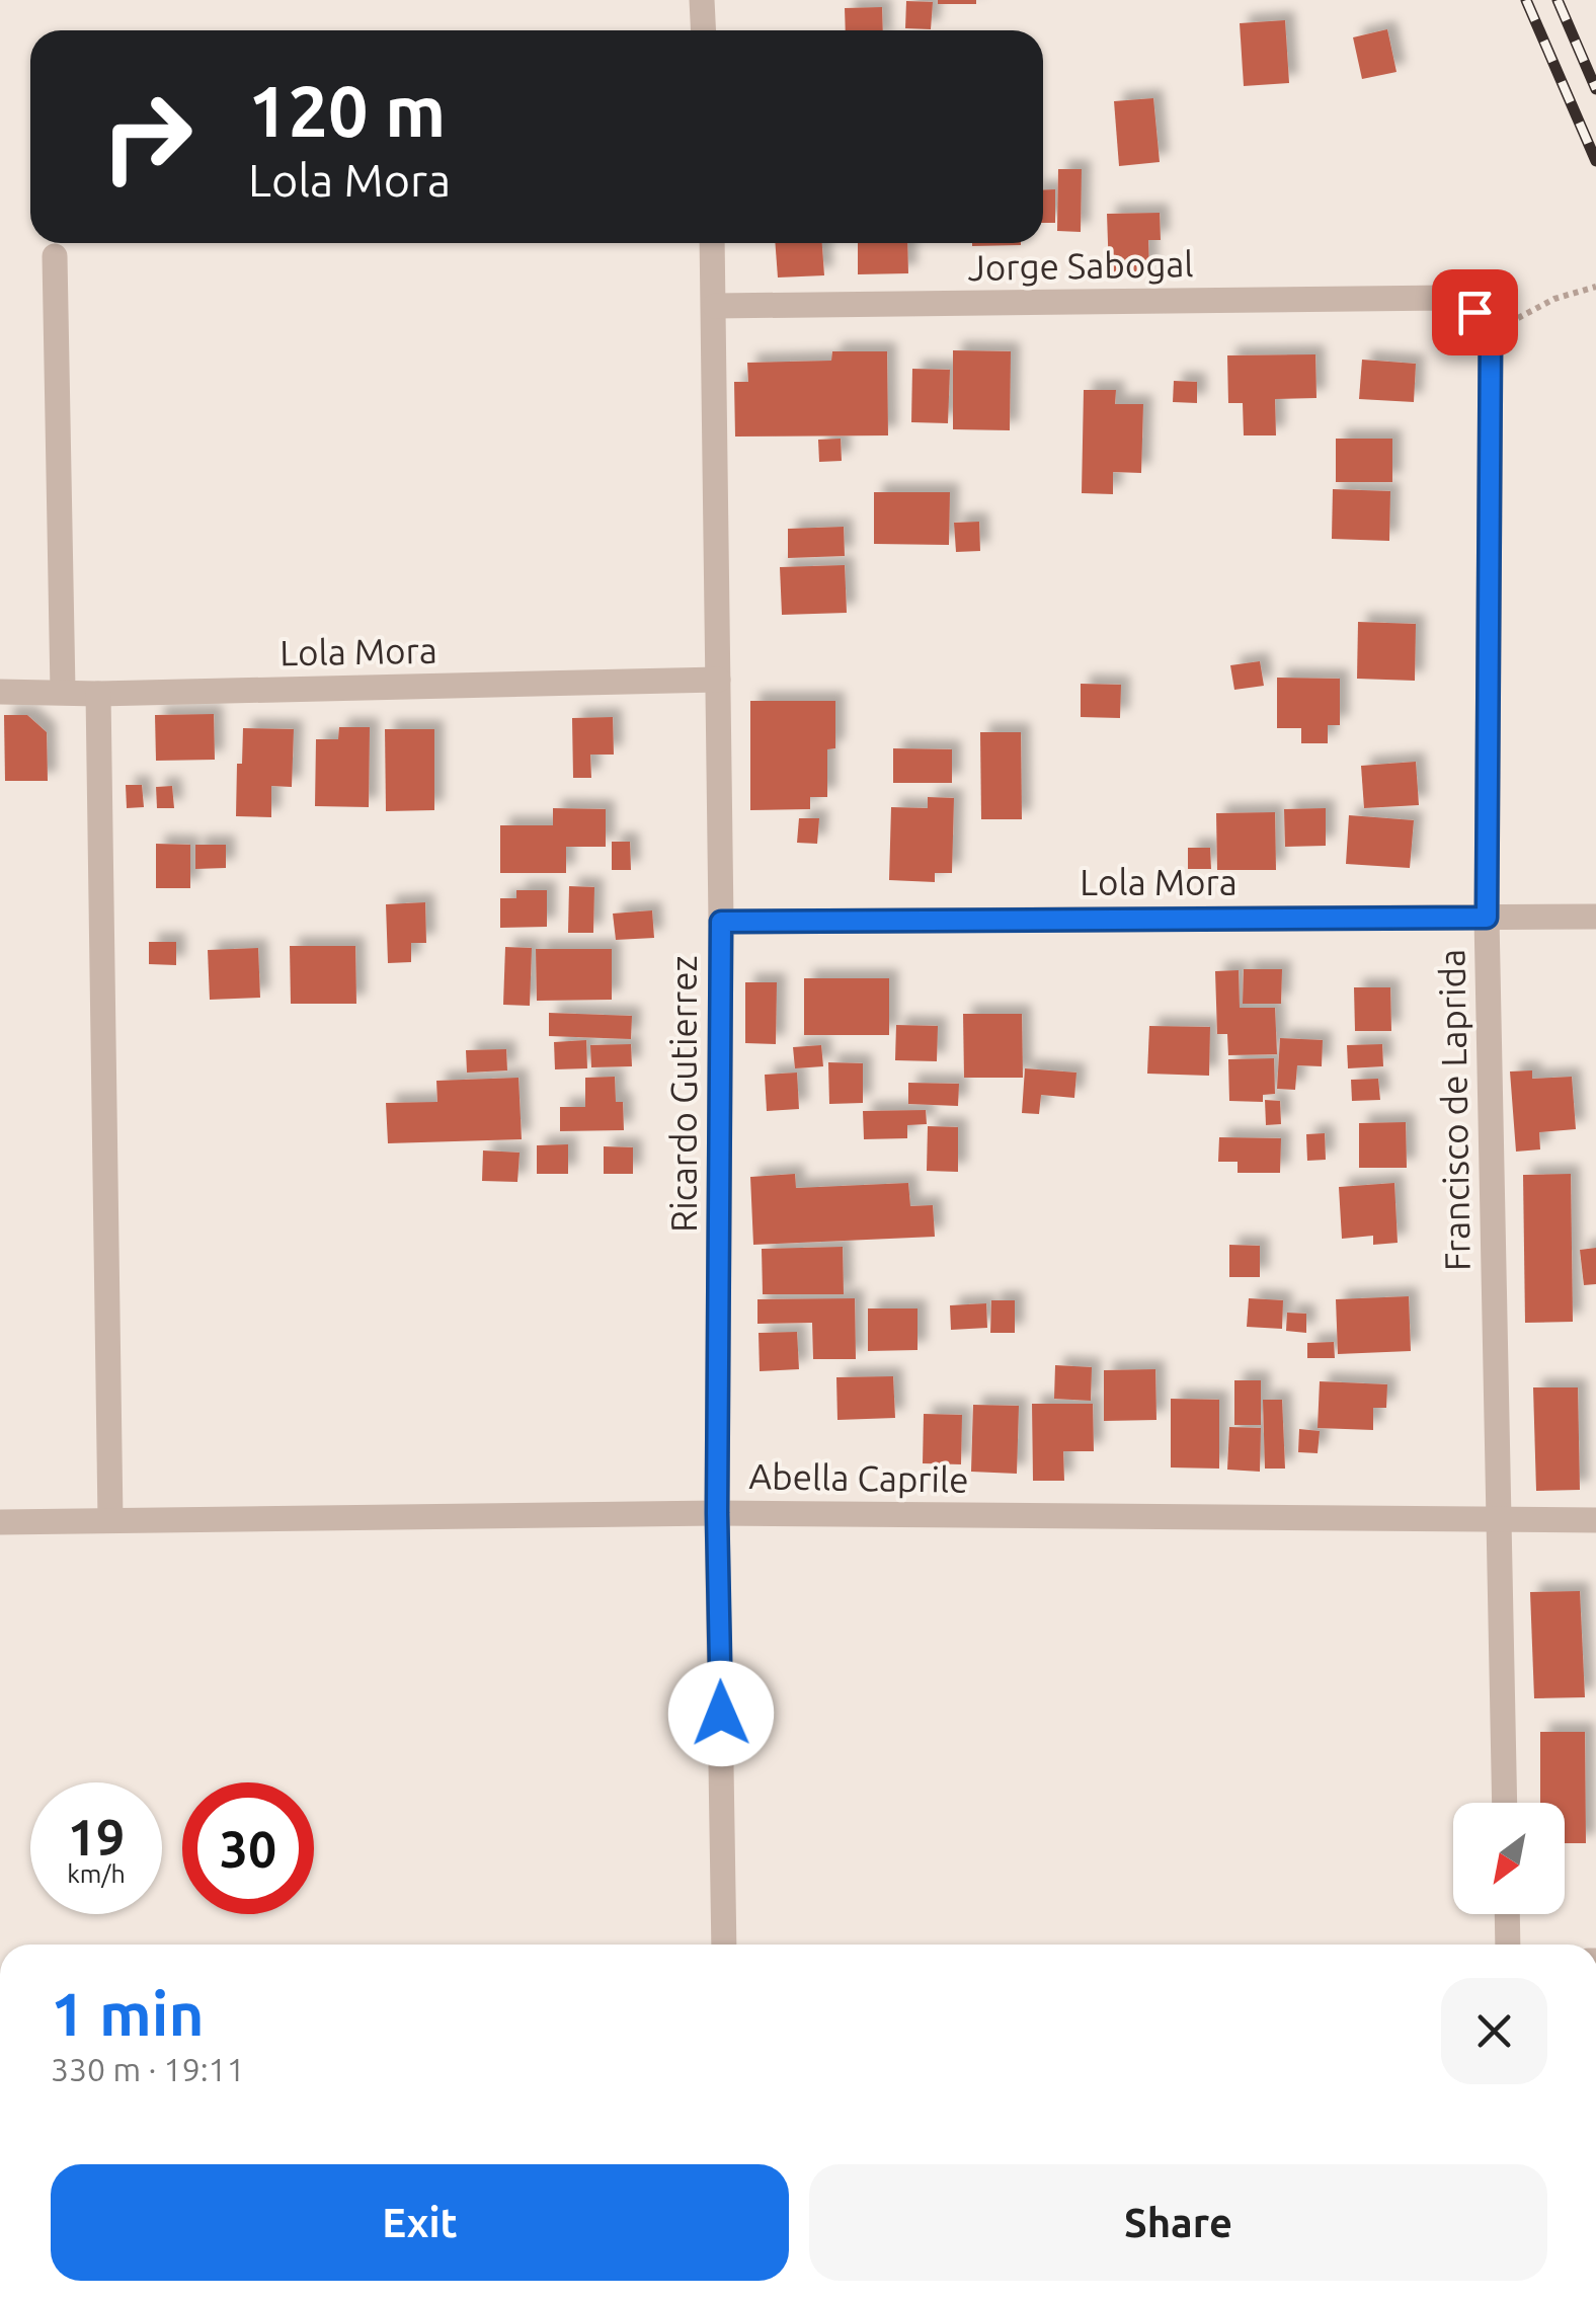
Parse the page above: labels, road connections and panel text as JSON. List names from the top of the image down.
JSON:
{
  "streets": {
    "street": [
      "Jorge Sabogal",
      "Lola Mora",
      "Ricardo Gutierrez",
      "Francisco de Laprida",
      "Abella Caprile"
    ]
  },
  "crossings": [
    ["Jorge Sabogal", "Ricardo Gutierrez"],
    ["Jorge Sabogal", "Francisco de Laprida"],
    ["Lola Mora", "Ricardo Gutierrez"],
    ["Lola Mora", "Francisco de Laprida"],
    ["Ricardo Gutierrez", "Abella Caprile"],
    ["Francisco de Laprida", "Abella Caprile"]
  ],
  "north": "bottom left",
  "page": {
    "turn": ["120 m", "Lola Mora"],
    "speed": "19 km/h",
    "limit": "30",
    "heading": ["1 min", "330 m · 19:11"],
    "buttons": ["Exit", "Share"]
  }
}
